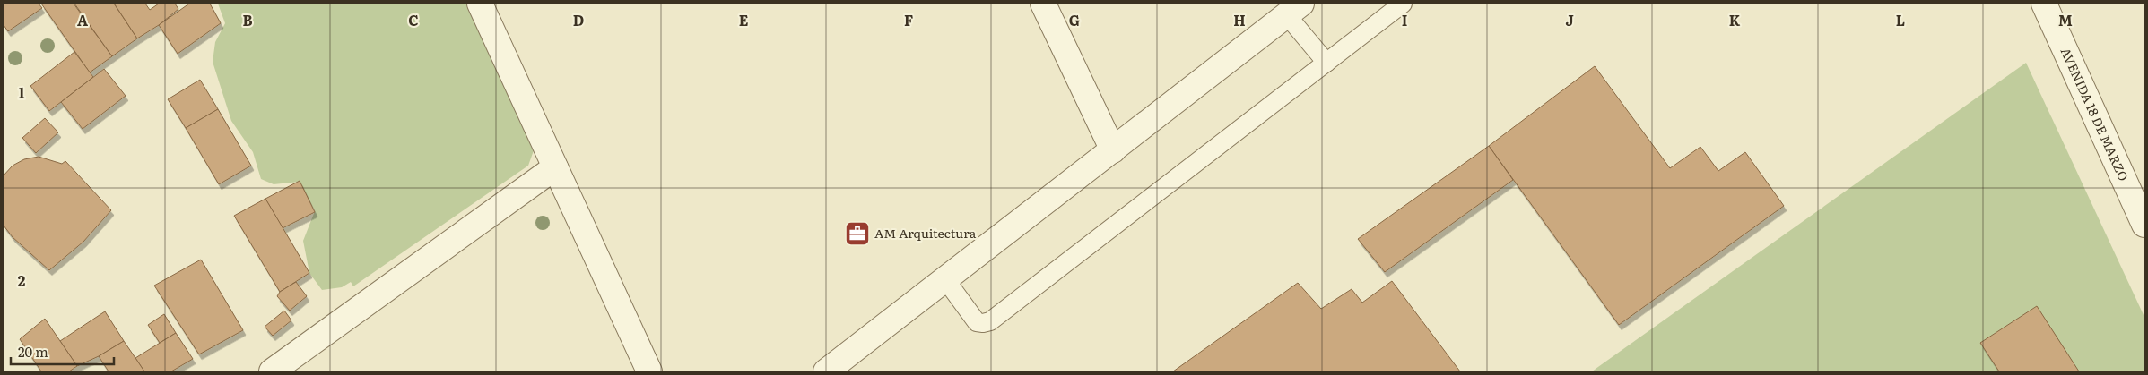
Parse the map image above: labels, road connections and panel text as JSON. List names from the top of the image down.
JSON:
{
  "streets": {
    "street": ["AVENIDA 18 DE MARZO"]
  },
  "places": {
    "office": ["AM Arquitectura"]
  },
  "scale_bar": "20 m",
  "grid": {
    "columns": [
      "A",
      "B",
      "C",
      "D",
      "E",
      "F",
      "G",
      "H",
      "I",
      "J",
      "K",
      "L",
      "M"
    ],
    "rows": ["1", "2"]
  }
}
